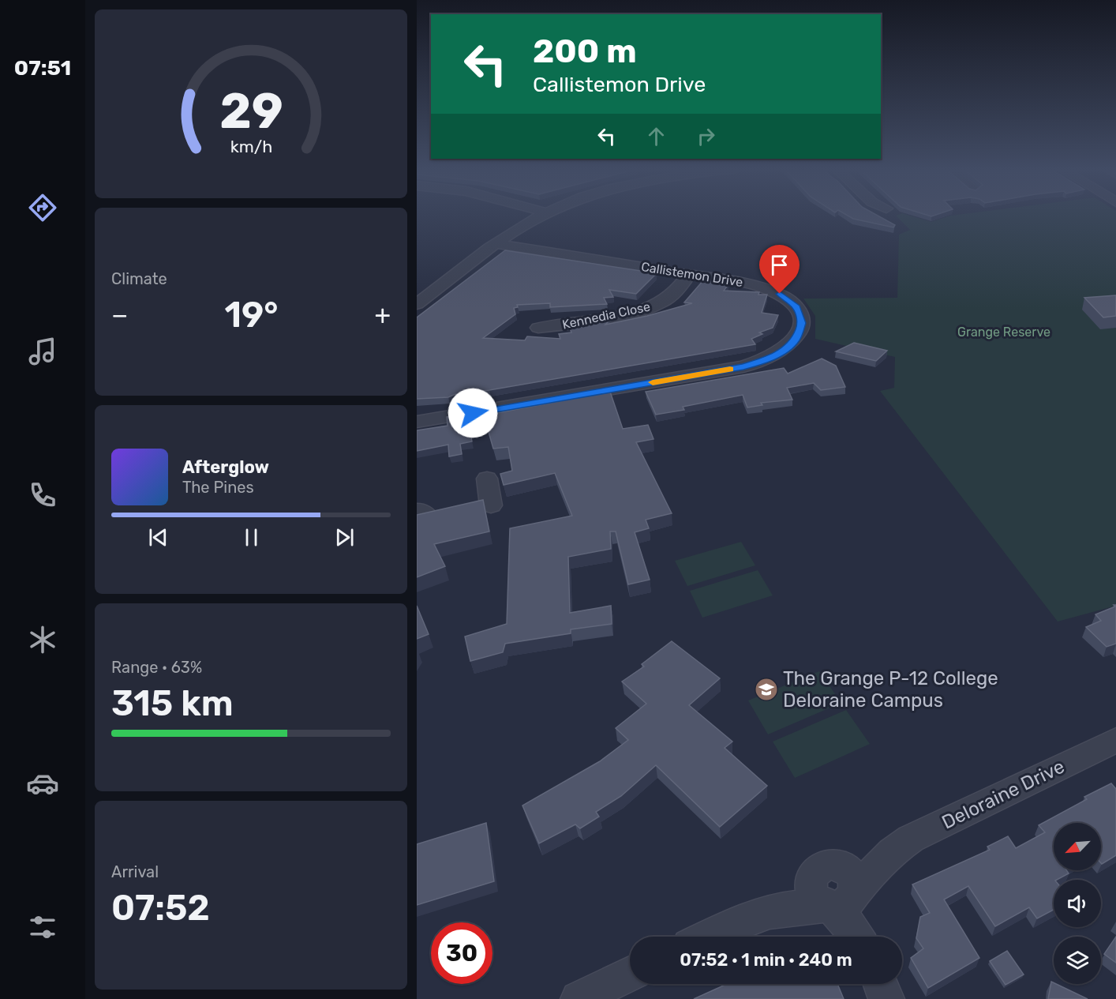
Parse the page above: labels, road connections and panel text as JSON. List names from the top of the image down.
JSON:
{
  "streets": {
    "street": ["Callistemon Drive", "Kennedia Close", "Deloraine Drive"]
  },
  "crossings": [
    ["Callistemon Drive", "Kennedia Close"]
  ],
  "parks": ["Grange Reserve"],
  "places": {
    "school or university": ["The Grange P-12 College Deloraine Campus"]
  },
  "north": "bottom left",
  "page": {
    "tabs": "07:51",
    "turn": ["200 m", "Callistemon Drive"],
    "tile": [
      "Climate",
      ["Range · 63%", "315 km"],
      ["Arrival", "07:52"]
    ],
    "heat": ["−", "19°", "+"],
    "song": ["Afterglow", "The Pines"],
    "limit": "30",
    "trip": "07:52 · 1 min · 240 m",
    "gauge": ["29", "km/h"]
  }
}
